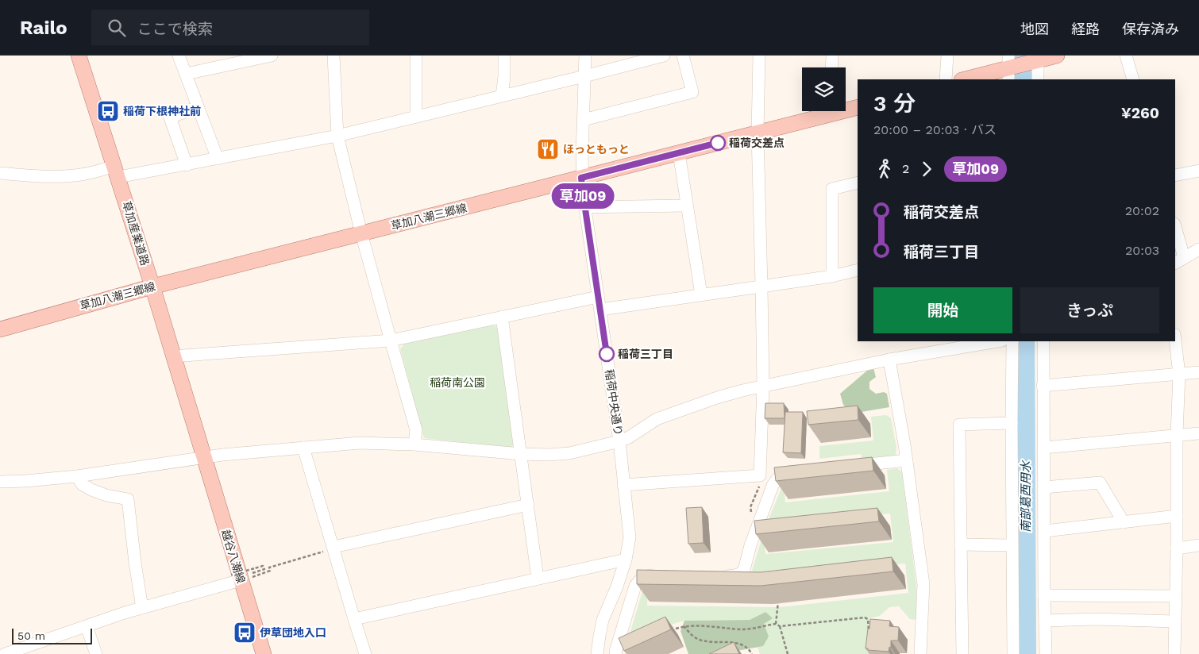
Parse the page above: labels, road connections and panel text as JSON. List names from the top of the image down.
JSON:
{
  "streets": {
    "main road": ["草加八潮三郷線", "草加産業道路", "越谷八潮線"],
    "street": ["稲荷中央通り"]
  },
  "crossings": [
    ["草加八潮三郷線", "草加産業道路"],
    ["草加八潮三郷線", "稲荷中央通り"],
    ["草加産業道路", "越谷八潮線"]
  ],
  "water": ["南部葛西用水"],
  "parks": ["稲荷南公園"],
  "places": {
    "bus stop": ["稲荷下根神社前", "伊草団地入口"],
    "other": ["稲荷交差点", "稲荷三丁目"],
    "restaurant": ["ほっともっと"]
  },
  "lines": ["bus line 草加09"],
  "scale_bar": "50 m",
  "page": {
    "header": "Railo",
    "search": "ここで検索",
    "nav": ["地図", "経路", "保存済み"],
    "on_map": "草加09",
    "heading": ["3 分", "20:00 – 20:03 · バス", "¥260"],
    "legs": ["2", "草加09"],
    "list": [
      {
        "name": "稲荷交差点",
        "value": "20:02"
      },
      {
        "name": "稲荷三丁目",
        "value": "20:03"
      }
    ],
    "buttons": ["開始", "きっぷ"],
    "scale": "50 m"
  }
}
